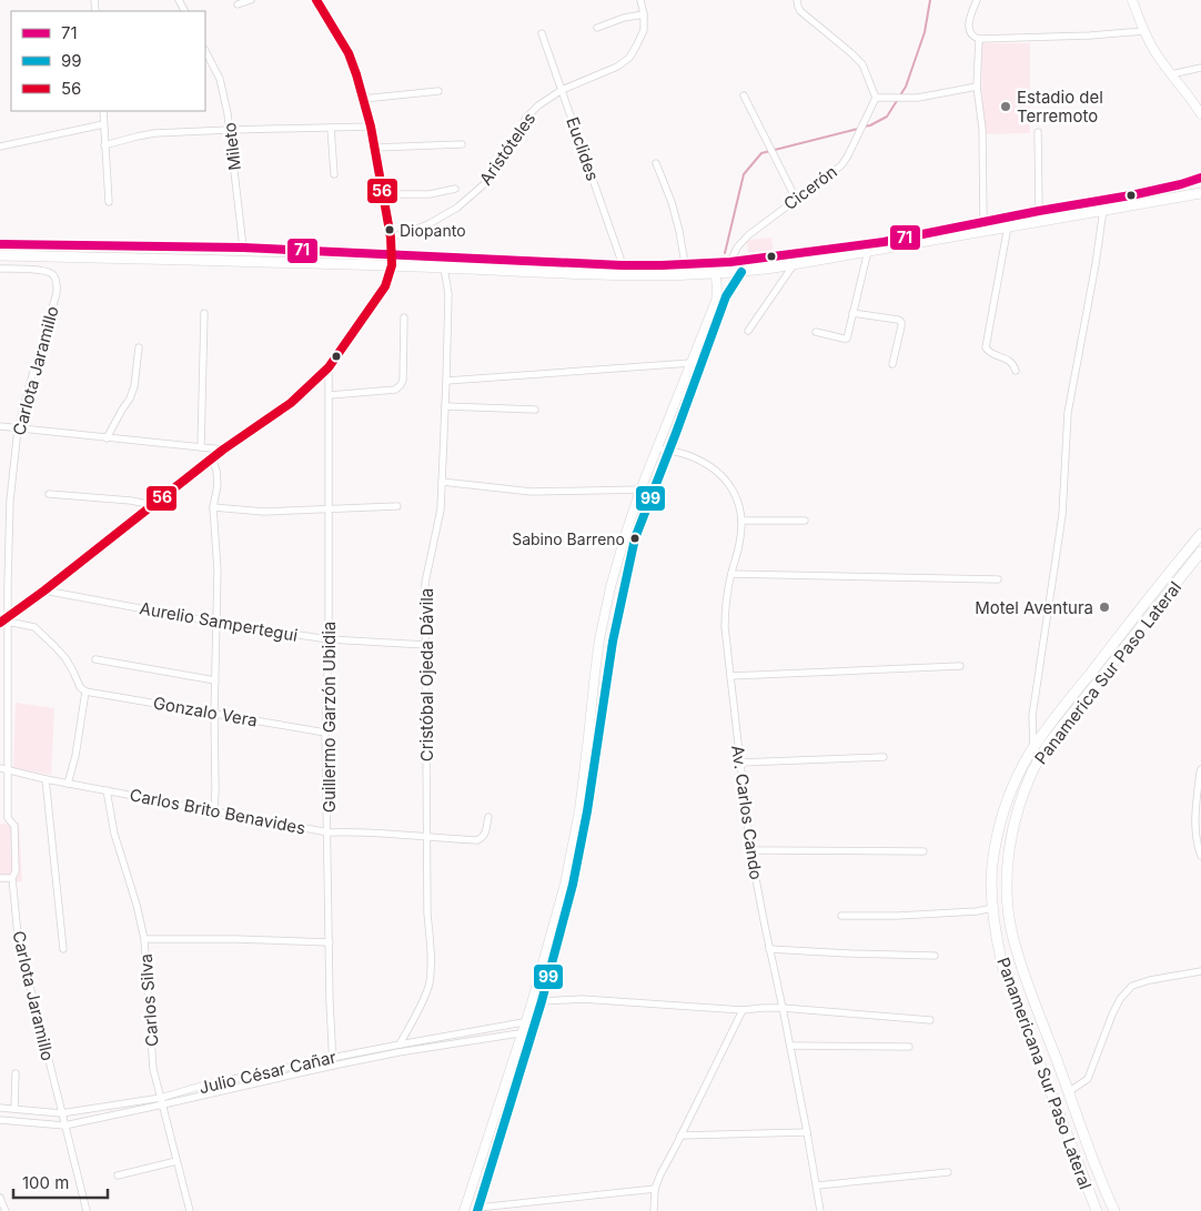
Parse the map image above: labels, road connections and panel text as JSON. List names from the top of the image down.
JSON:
{
  "streets": {
    "highway": ["Panamerica Sur Paso Lateral", "Panamericana Sur Paso Lateral"],
    "street": [
      "Mileto",
      "Aristóteles",
      "Euclides",
      "Cicerón",
      "Carlota Jaramillo",
      "Aurelio Sampertegui",
      "Cristóbal Ojeda Dávila",
      "Gonzalo Vera",
      "Guillermo Garzón Ubidia",
      "Carlos Brito Benavides",
      "Av. Carlos Cando",
      "Carlos Silva",
      "Julio César Cañar"
    ]
  },
  "crossings": [
    ["Aristóteles", "Euclides"],
    ["Carlota Jaramillo", "Carlos Brito Benavides"],
    ["Carlota Jaramillo", "Julio César Cañar"],
    ["Aurelio Sampertegui", "Cristóbal Ojeda Dávila"],
    ["Aurelio Sampertegui", "Guillermo Garzón Ubidia"],
    ["Cristóbal Ojeda Dávila", "Carlos Brito Benavides"],
    ["Cristóbal Ojeda Dávila", "Julio César Cañar"],
    ["Gonzalo Vera", "Guillermo Garzón Ubidia"],
    ["Guillermo Garzón Ubidia", "Carlos Brito Benavides"],
    ["Guillermo Garzón Ubidia", "Julio César Cañar"],
    ["Carlos Brito Benavides", "Carlos Silva"],
    ["Carlos Silva", "Julio César Cañar"]
  ],
  "places": [
    "Estadio del Terremoto",
    "Diopanto",
    "Sabino Barreno",
    "Motel Aventura"
  ],
  "lines": ["transit line 56", "transit line 71", "transit line 99"],
  "legend": ["71", "99", "56"],
  "scale_bar": "100 m"
}
